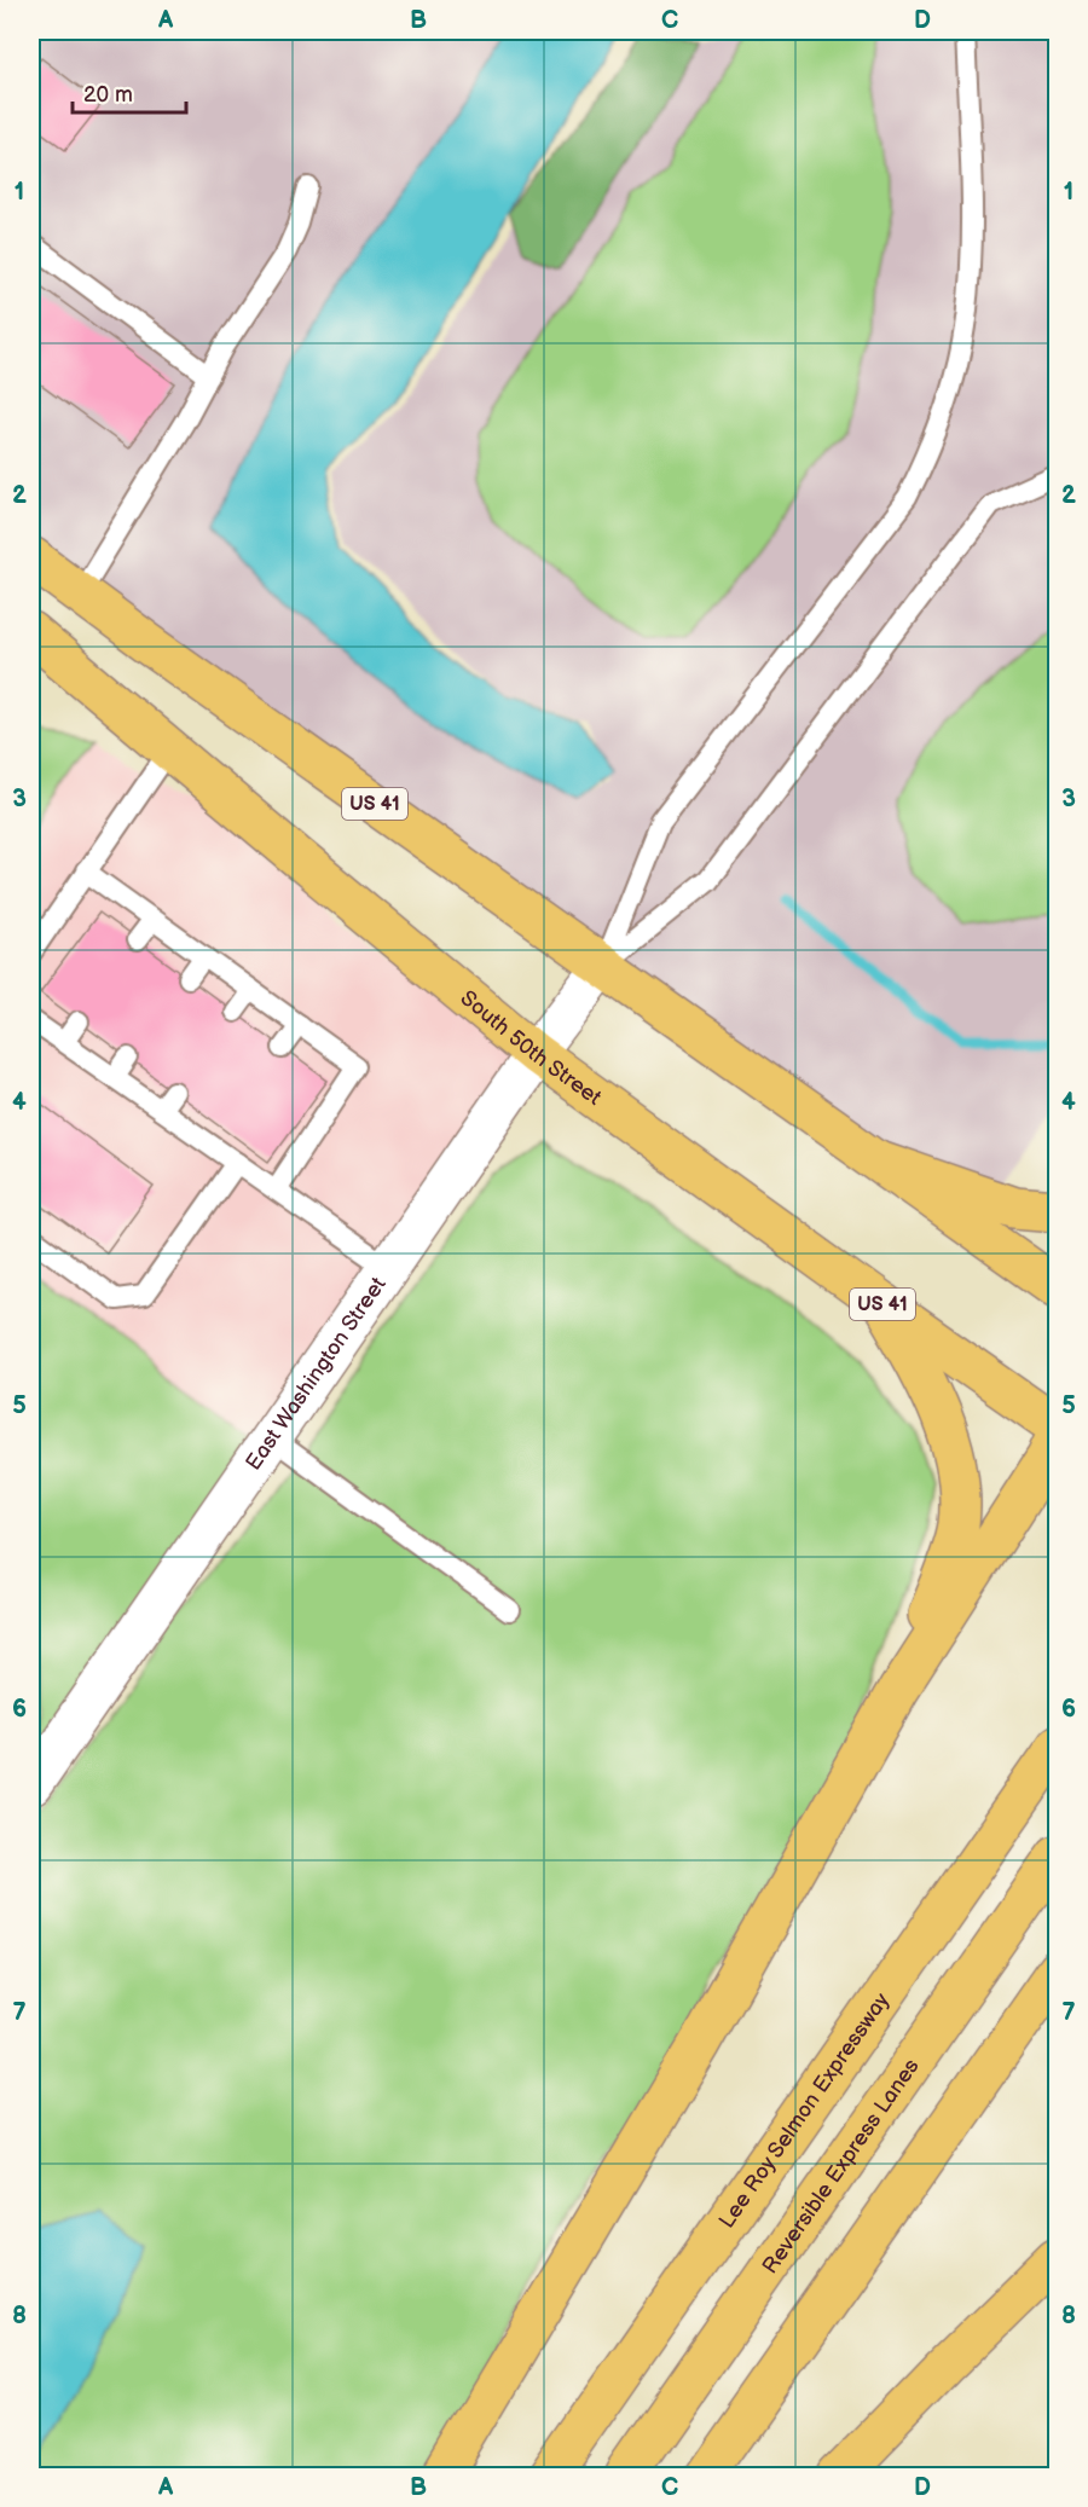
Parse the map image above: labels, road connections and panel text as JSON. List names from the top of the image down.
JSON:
{
  "streets": {
    "main road": [
      "US 41",
      "South 50th Street",
      "Lee Roy Selmon Expressway",
      "Reversible Express Lanes"
    ],
    "street": ["East Washington Street"]
  },
  "crossings": [
    ["US 41", "East Washington Street"],
    ["South 50th Street", "East Washington Street"]
  ],
  "scale_bar": "20 m",
  "grid": {
    "columns": [
      "A",
      "B",
      "C",
      "D"
    ],
    "rows": [
      "1",
      "2",
      "3",
      "4",
      "5",
      "6",
      "7",
      "8"
    ]
  }
}
